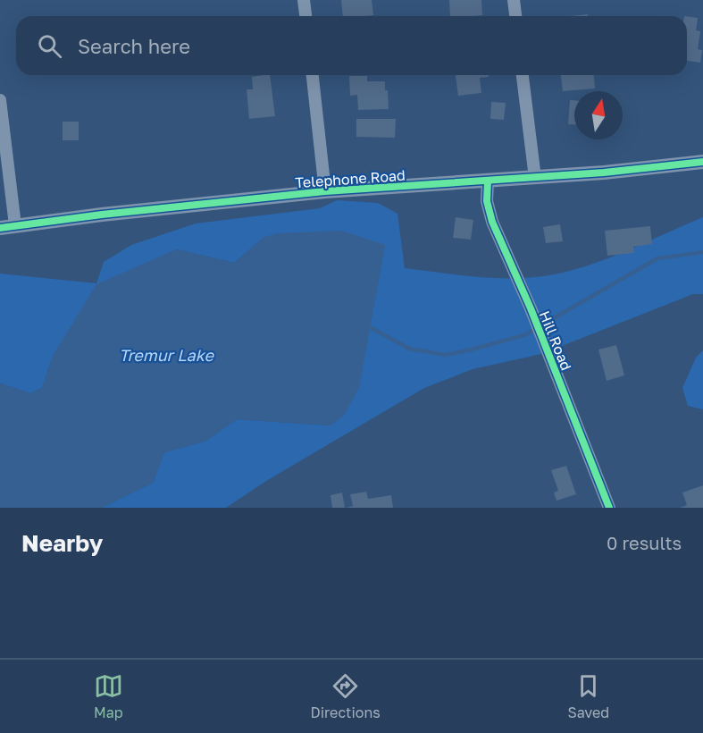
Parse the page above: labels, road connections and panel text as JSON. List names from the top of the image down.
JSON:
{
  "streets": {
    "street": ["Telephone Road", "Hill Road"]
  },
  "crossings": [
    ["Telephone Road", "Hill Road"]
  ],
  "water": ["Tremur Lake"],
  "north": "top",
  "page": {
    "search": "Search here",
    "heading": ["Nearby", "0 results"],
    "nav": ["Map", "Directions", "Saved"]
  }
}
